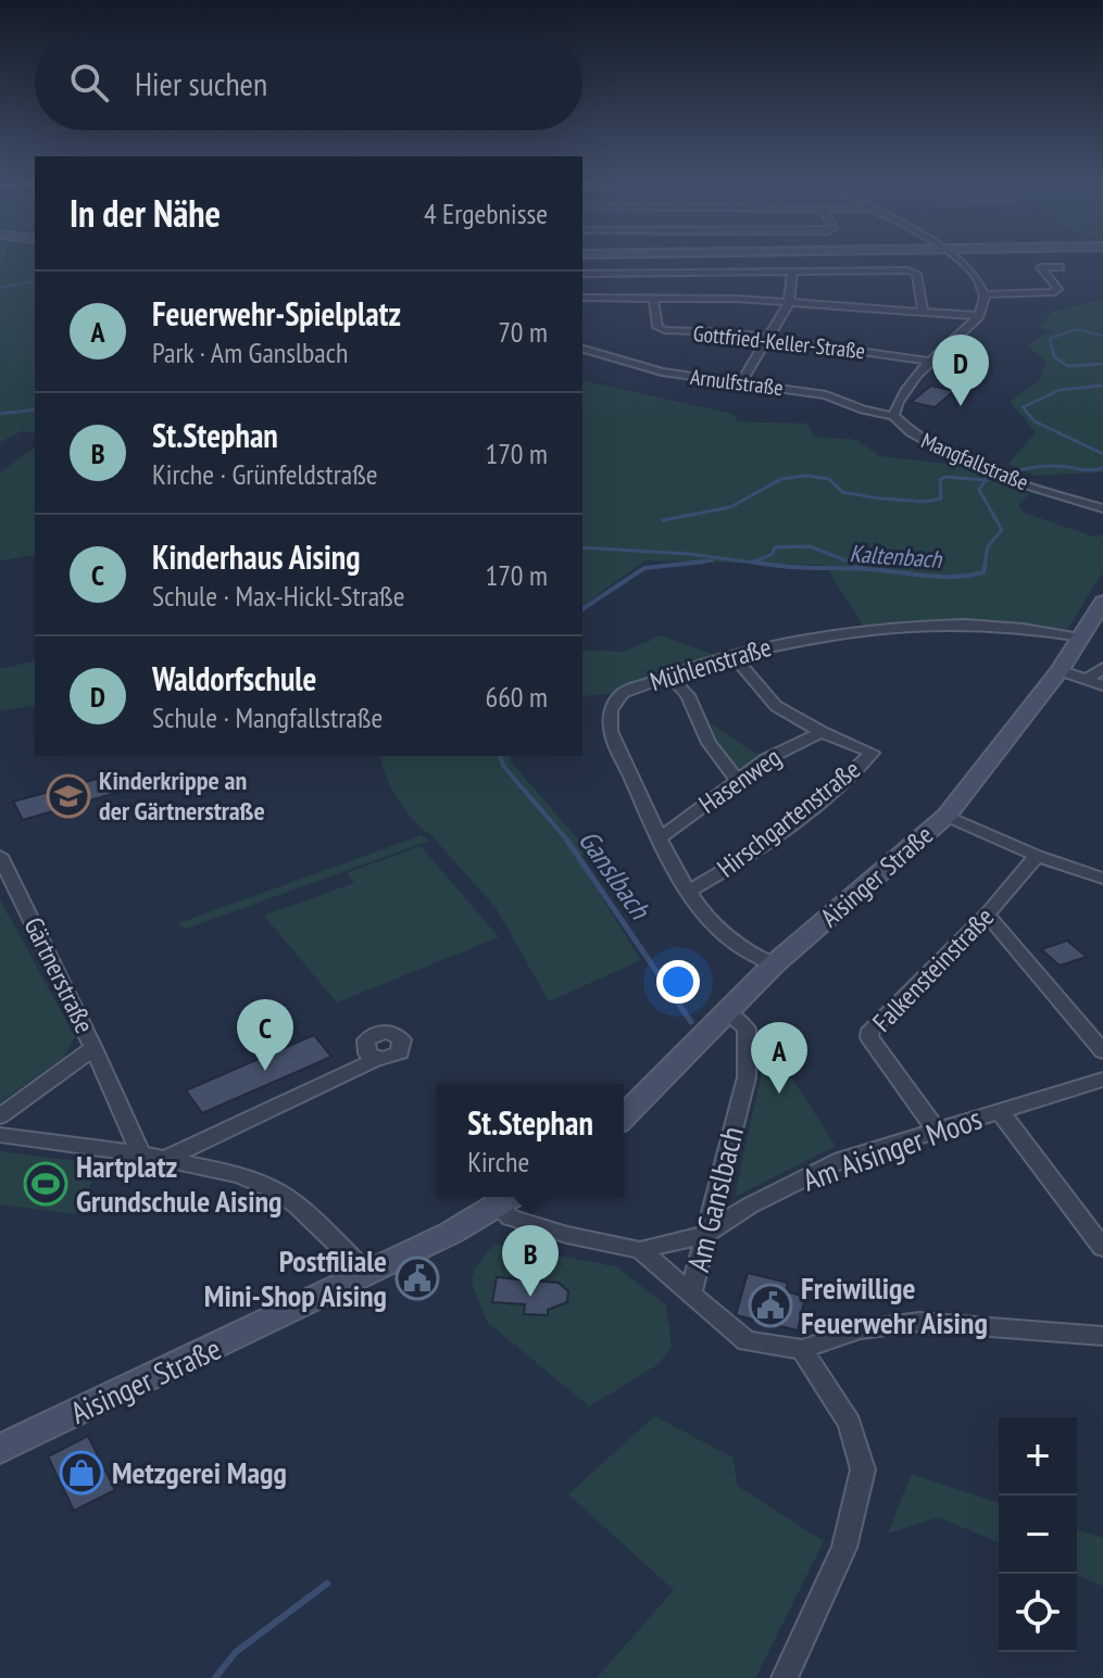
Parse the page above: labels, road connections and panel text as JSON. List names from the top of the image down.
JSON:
{
  "streets": {
    "main road": ["Aisinger Straße"],
    "street": [
      "Gottfried-Keller-Straße",
      "Arnulfstraße",
      "Mangfallstraße",
      "Mühlenstraße",
      "Hasenweg",
      "Hirschgartenstraße",
      "Falkensteinstraße",
      "Gärtnerstraße",
      "Am Aisinger Moos",
      "Am Ganslbach"
    ]
  },
  "crossings": [
    ["Gottfried-Keller-Straße", "Mangfallstraße"],
    ["Arnulfstraße", "Mangfallstraße"],
    ["Mühlenstraße", "Hasenweg"],
    ["Mühlenstraße", "Hirschgartenstraße"],
    ["Mühlenstraße", "Aisinger Straße"],
    ["Hasenweg", "Hirschgartenstraße"],
    ["Aisinger Straße", "Am Ganslbach"],
    ["Falkensteinstraße", "Am Aisinger Moos"],
    ["Am Aisinger Moos", "Am Ganslbach"]
  ],
  "water": ["Kaltenbach", "Ganslbach"],
  "places": {
    "school or university": ["Kinderkrippe an der Gärtnerstraße"],
    "sports": ["Hartplatz Grundschule Aising"],
    "public building": ["Postfiliale Mini-Shop Aising", "Freiwillige Feuerwehr Aising"],
    "shop": ["Metzgerei Magg"]
  },
  "page": {
    "search": "Hier suchen",
    "heading": ["In der Nähe", "4 Ergebnisse"],
    "list": [
      {
        "mark": "A",
        "name": "Feuerwehr-Spielplatz",
        "note": "Park · Am Ganslbach",
        "value": "70 m"
      },
      {
        "mark": "B",
        "name": "St.Stephan",
        "note": "Kirche · Grünfeldstraße",
        "value": "170 m"
      },
      {
        "mark": "C",
        "name": "Kinderhaus Aising",
        "note": "Schule · Max-Hickl-Straße",
        "value": "170 m"
      },
      {
        "mark": "D",
        "name": "Waldorfschule",
        "note": "Schule · Mangfallstraße",
        "value": "660 m"
      }
    ],
    "pins": [
      "D",
      "C",
      "A",
      "B"
    ],
    "popup": ["St.Stephan", "Kirche"],
    "map_buttons": ["+", "−"]
  }
}
